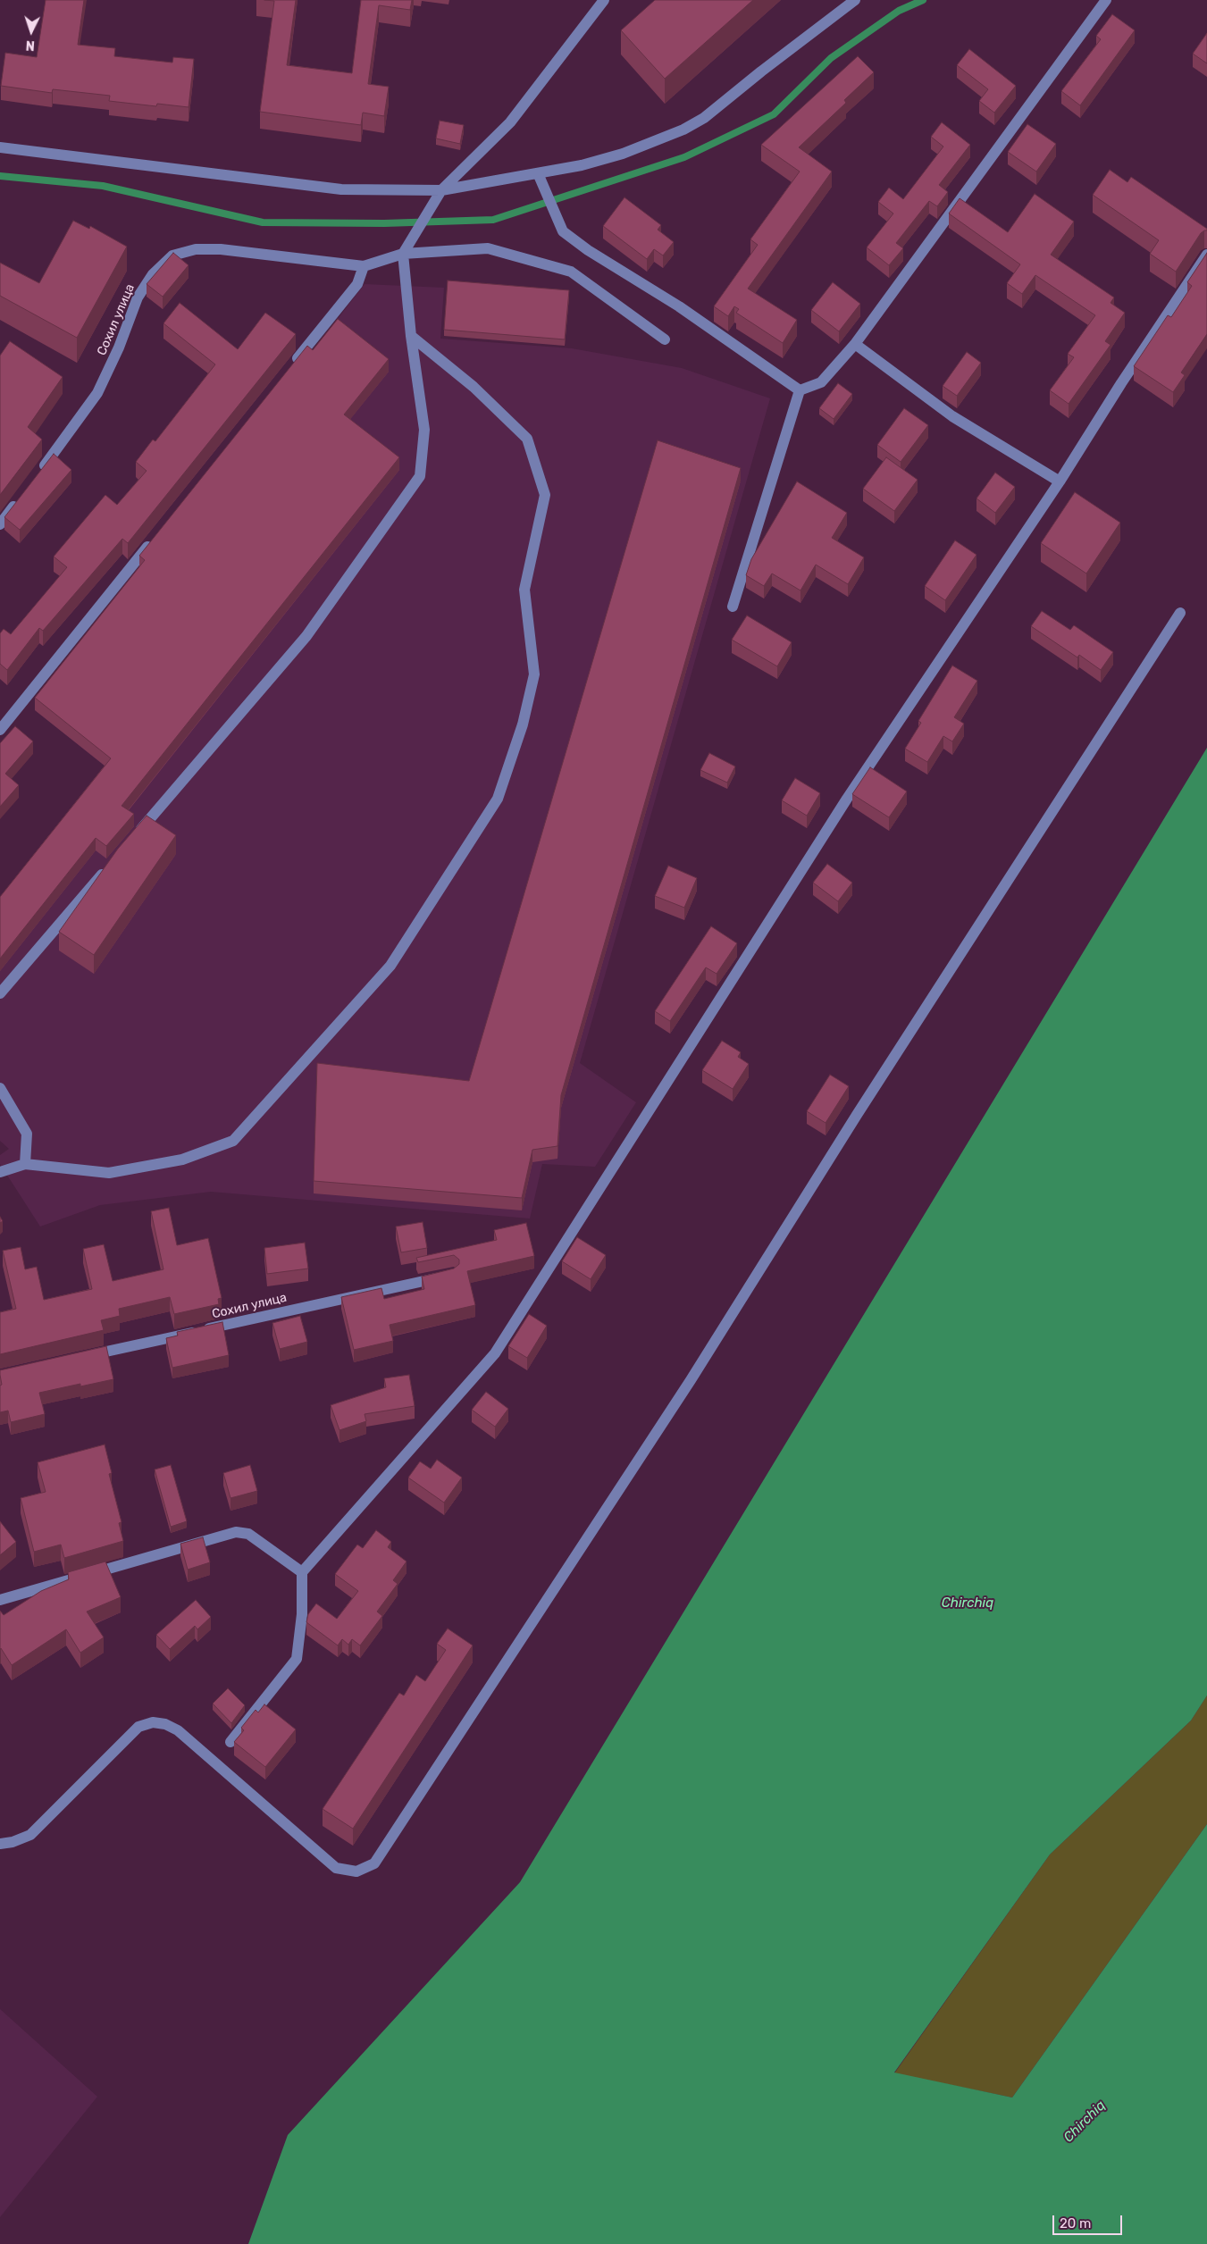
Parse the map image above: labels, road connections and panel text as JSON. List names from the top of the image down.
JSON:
{
  "streets": {
    "street": ["Сохил улица"]
  },
  "water": ["Chirchiq"],
  "scale_bar": "20 m",
  "north": "bottom"
}
